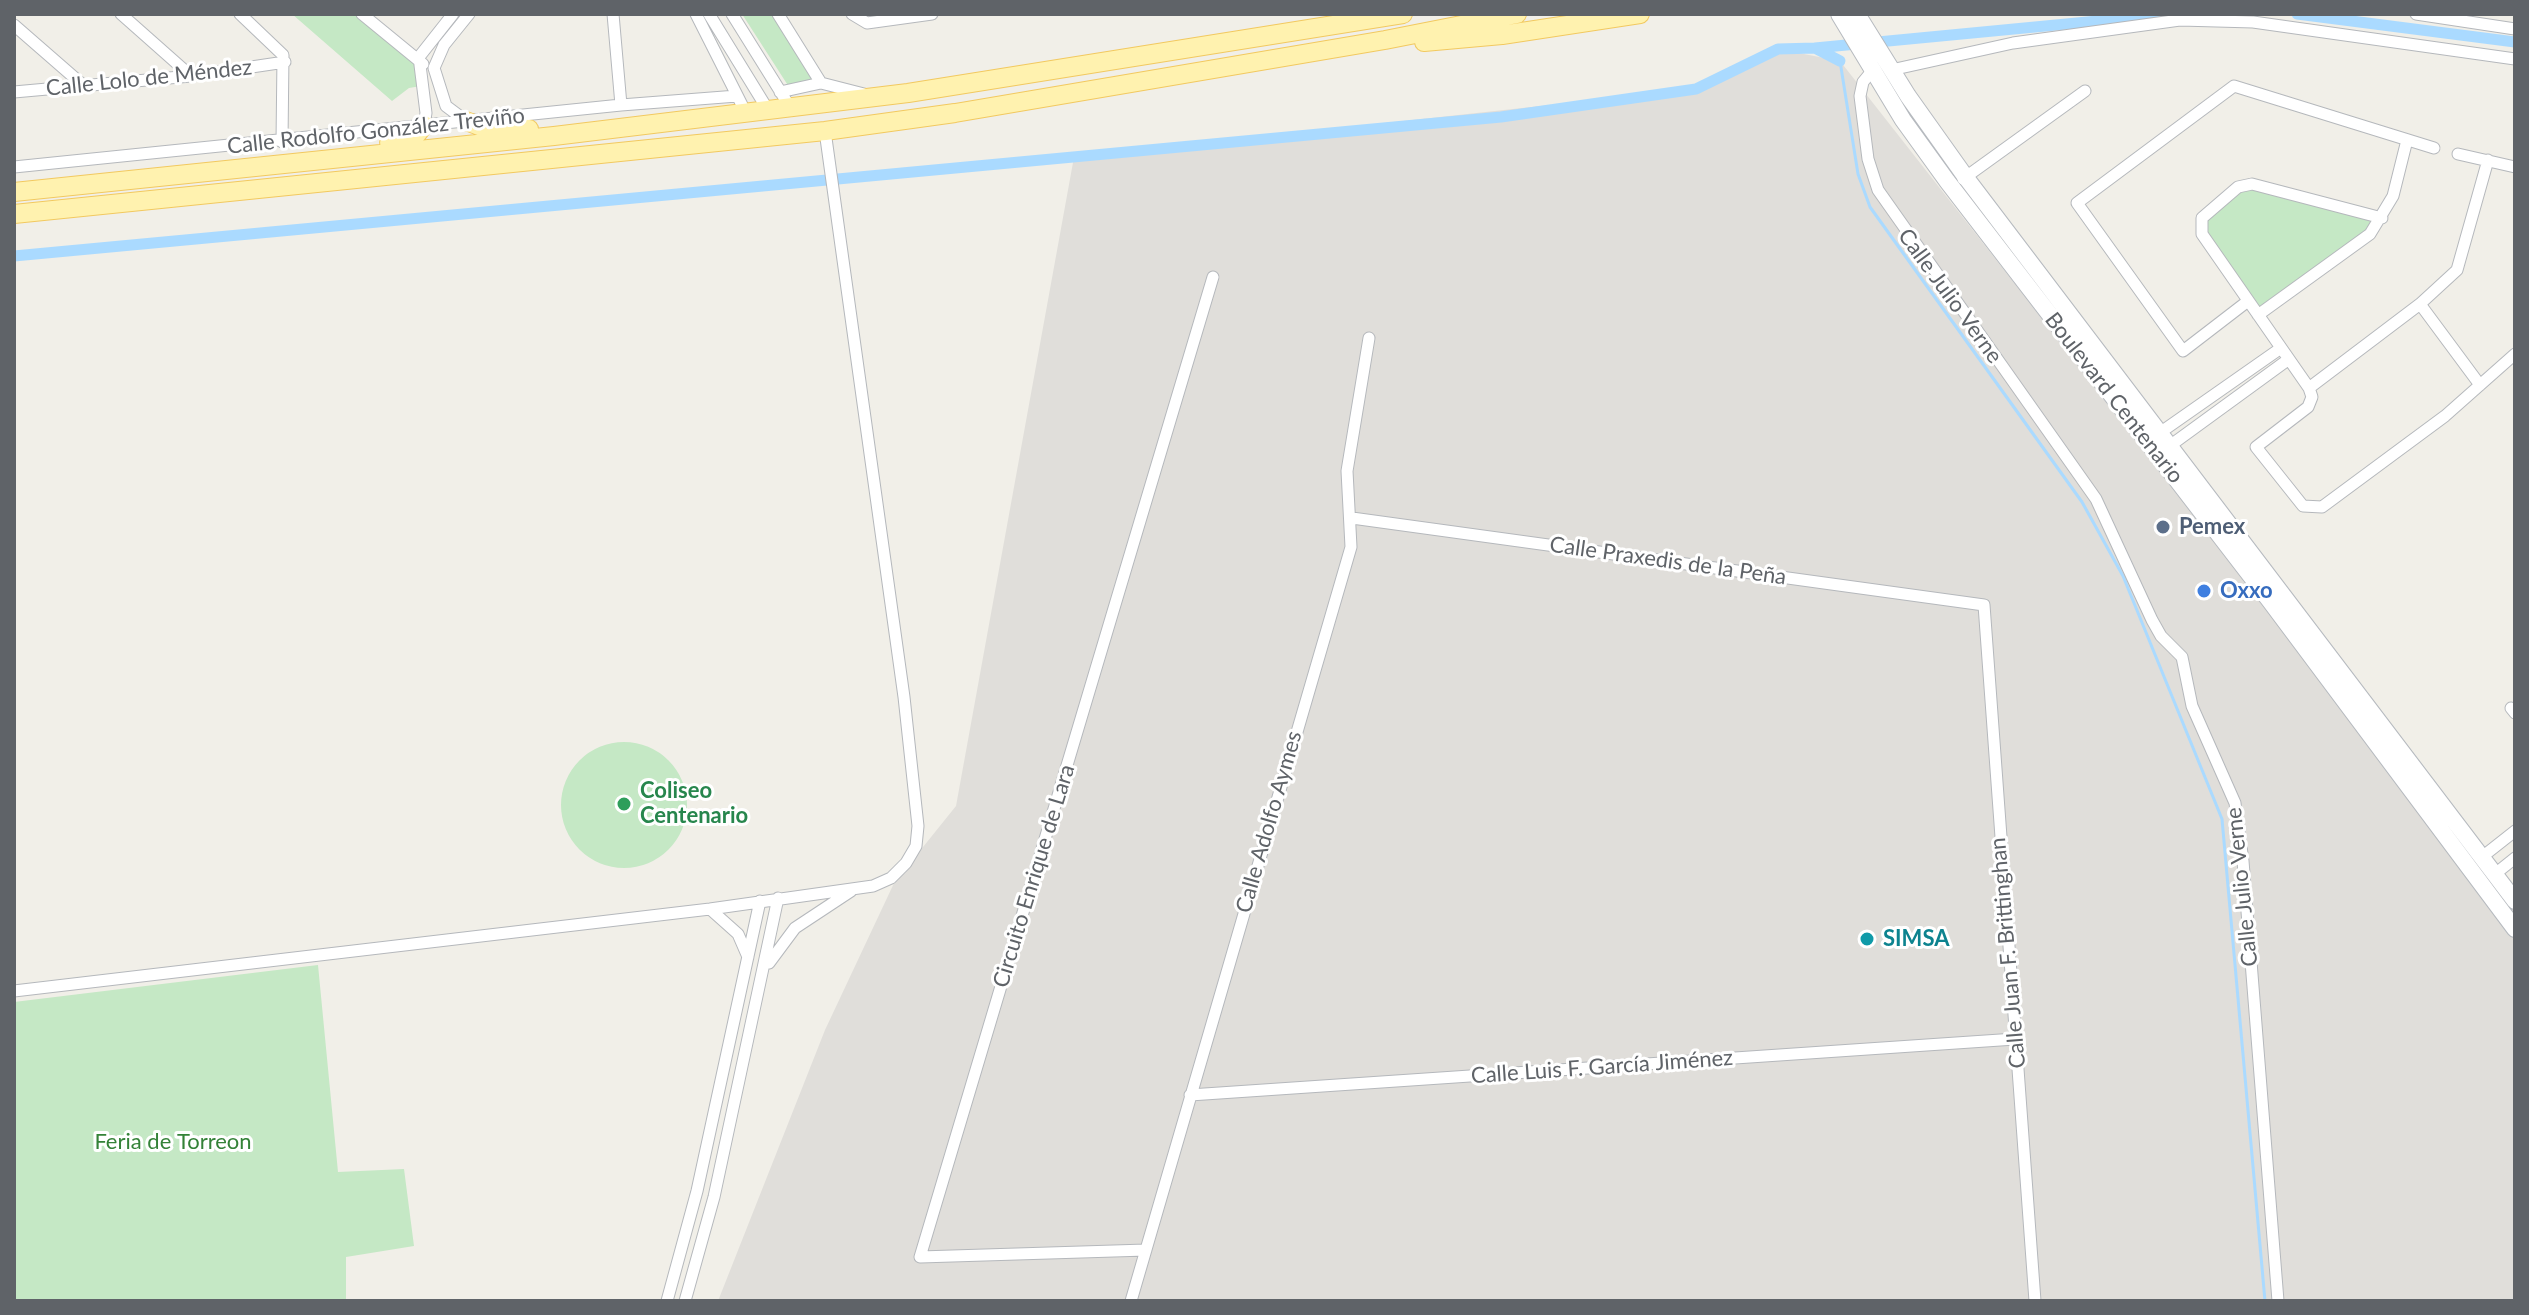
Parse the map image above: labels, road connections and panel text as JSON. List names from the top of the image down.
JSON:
{
  "streets": {
    "main road": ["Boulevard Centenario"],
    "street": [
      "Calle Lolo de Méndez",
      "Calle Rodolfo González Treviño",
      "Calle Julio Verne",
      "Calle Praxedis de la Peña",
      "Calle Adolfo Aymes",
      "Circuito Enrique de Lara",
      "Calle Juan F. Brittinghan",
      "Calle Luis F. García Jiménez"
    ]
  },
  "crossings": [
    ["Calle Julio Verne", "Boulevard Centenario"],
    ["Calle Praxedis de la Peña", "Calle Adolfo Aymes"],
    ["Calle Praxedis de la Peña", "Calle Juan F. Brittinghan"],
    ["Calle Adolfo Aymes", "Circuito Enrique de Lara"],
    ["Calle Adolfo Aymes", "Calle Luis F. García Jiménez"],
    ["Calle Juan F. Brittinghan", "Calle Luis F. García Jiménez"]
  ],
  "parks": ["Feria de Torreon"],
  "places": [
    "Pemex",
    "Oxxo",
    "Coliseo Centenario",
    "SIMSA"
  ]
}
